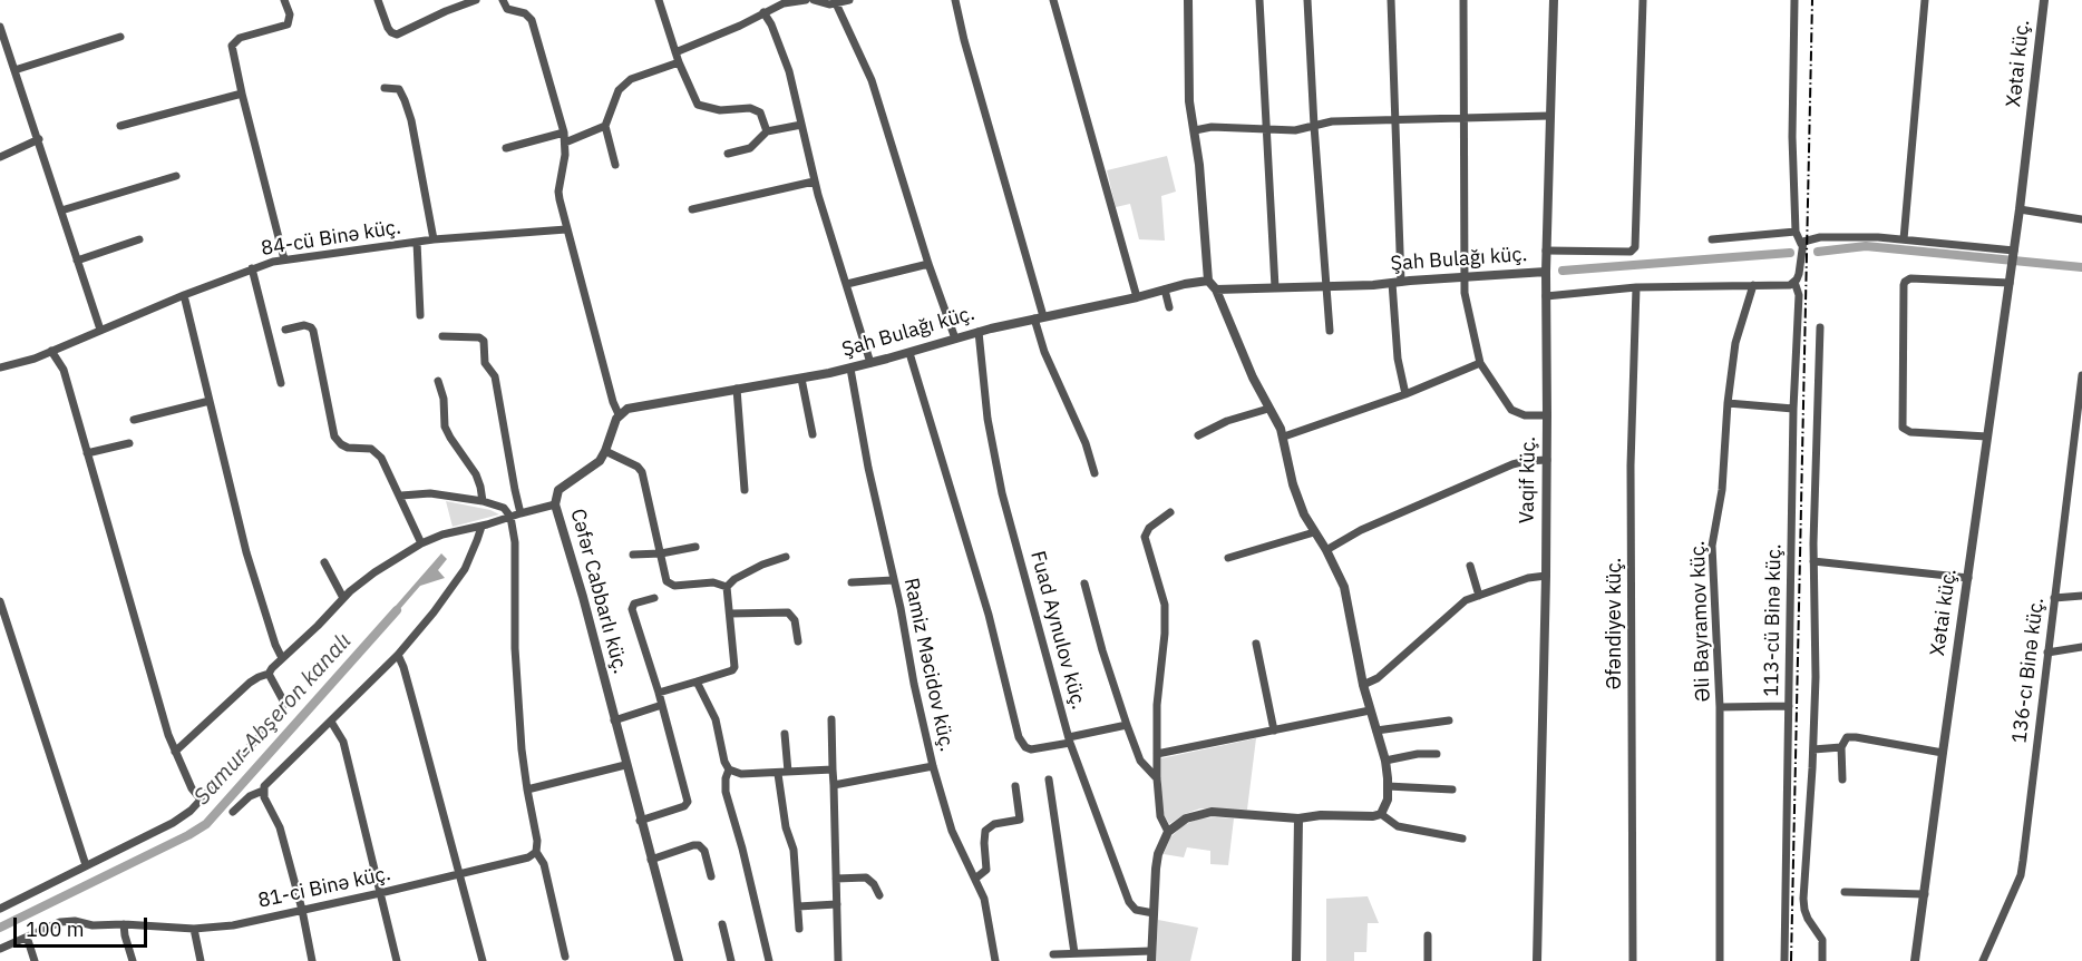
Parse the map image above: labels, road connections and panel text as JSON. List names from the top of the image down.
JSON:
{
  "streets": {
    "street": [
      "Xətai küç.",
      "84-cü Binə küç.",
      "Şah Bulağı küç.",
      "Vaqif küç.",
      "Cəfər Cabbarlı küç.",
      "113-cü Binə küç.",
      "Əli Bayramov küç.",
      "Əfəndiyev küç.",
      "Fuad Aynulov küç.",
      "Ramiz Məcidov küç.",
      "136-cı Binə küç.",
      "81-ci Binə küç."
    ]
  },
  "crossings": [
    ["Şah Bulağı küç.", "Vaqif küç."],
    ["Şah Bulağı küç.", "Cəfər Cabbarlı küç."],
    ["Şah Bulağı küç.", "Fuad Aynulov küç."],
    ["Şah Bulağı küç.", "Ramiz Məcidov küç."]
  ],
  "water": ["Samur-Abşeron kanalı"],
  "scale_bar": "100 m"
}
